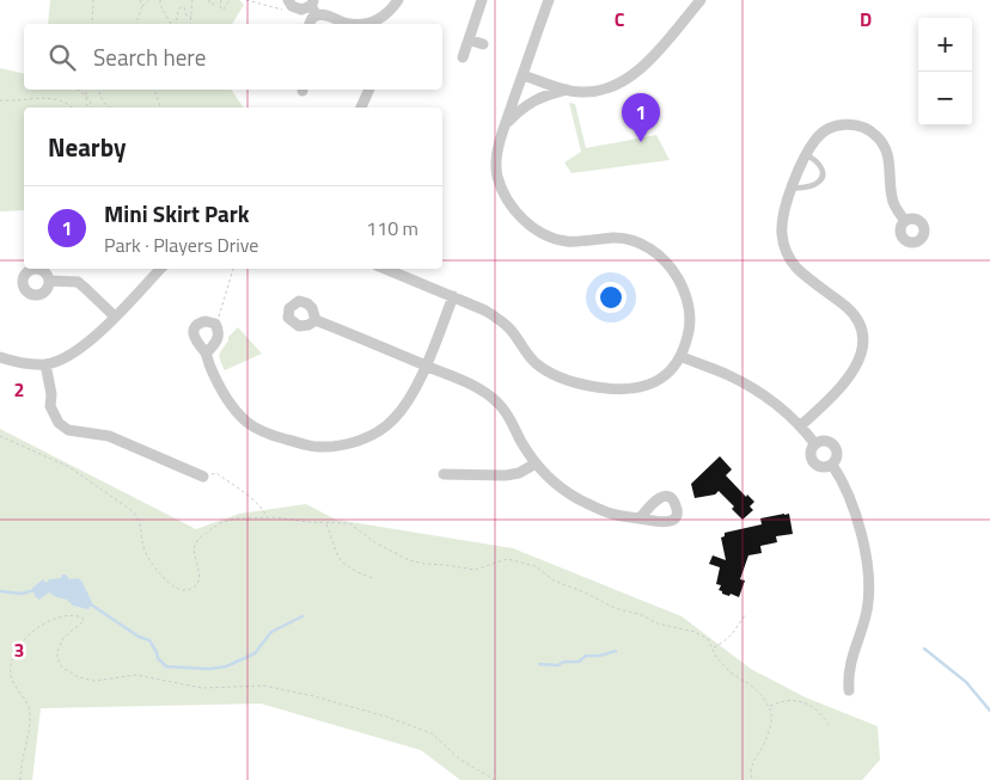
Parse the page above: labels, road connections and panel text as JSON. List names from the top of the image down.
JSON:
{
  "page": {
    "map_buttons": ["+", "−"],
    "search": "Search here",
    "pins": "1",
    "heading": "Nearby",
    "list": [
      {
        "mark": "1",
        "name": "Mini Skirt Park",
        "note": "Park · Players Drive",
        "value": "110 m"
      }
    ]
  },
  "grid": {
    "columns": ["C", "D"],
    "rows": ["2", "3"]
  }
}
